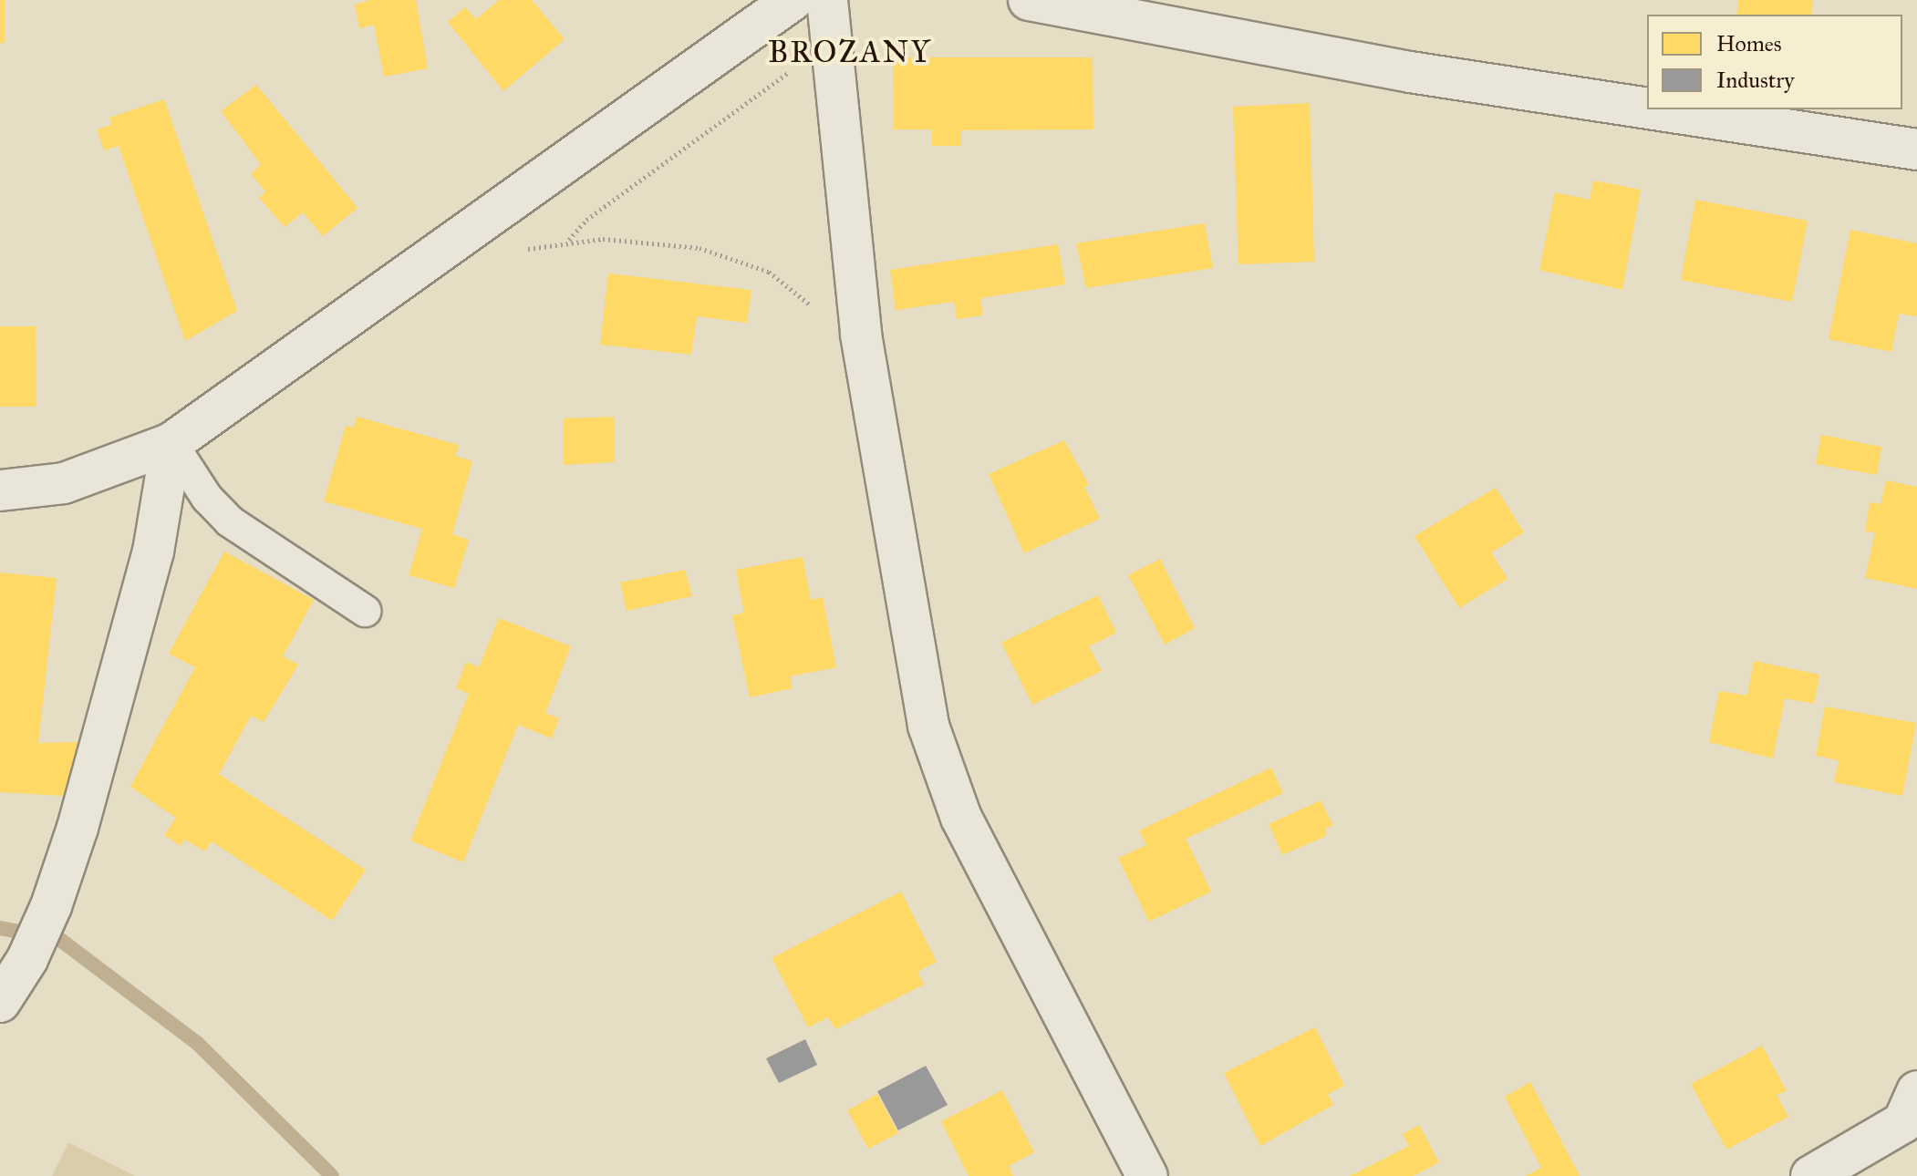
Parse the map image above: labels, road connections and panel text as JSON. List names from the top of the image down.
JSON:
{
  "districts": ["BROZANY"],
  "legend": ["Homes", "Industry"]
}
